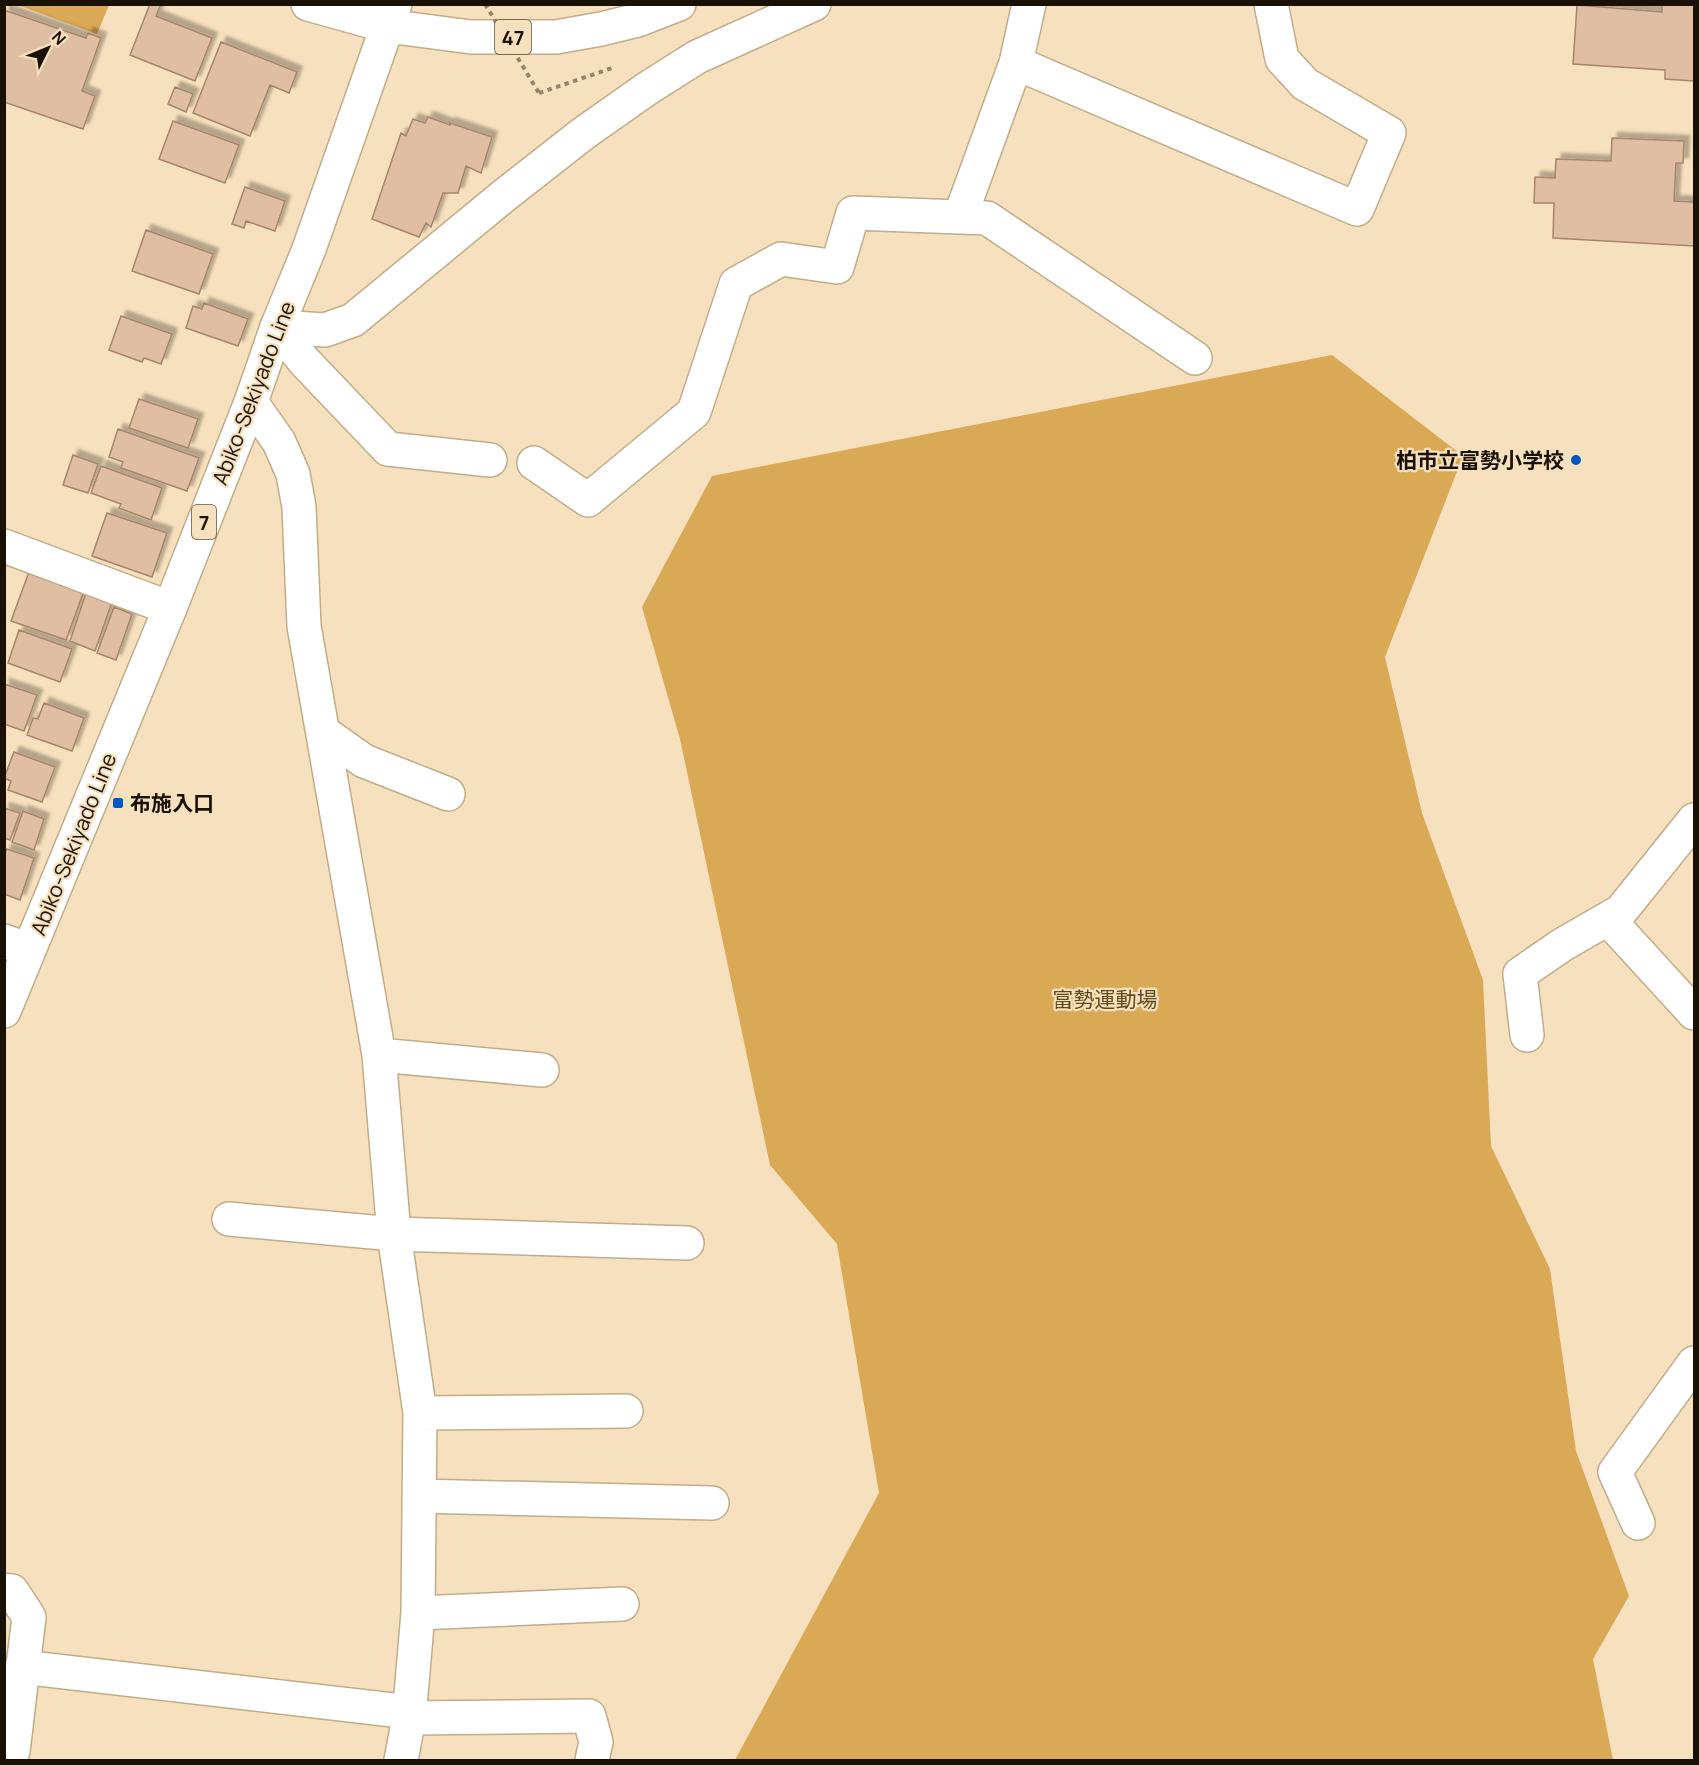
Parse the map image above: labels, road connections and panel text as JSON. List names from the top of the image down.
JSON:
{
  "streets": {
    "street": ["47", "Abiko-Sekiyado Line", "7"]
  },
  "crossings": [
    ["47", "Abiko-Sekiyado Line"]
  ],
  "parks": ["富勢運動場"],
  "places": {
    "other": ["柏市立富勢小学校"],
    "transit": ["布施入口"]
  },
  "north": "top right"
}
